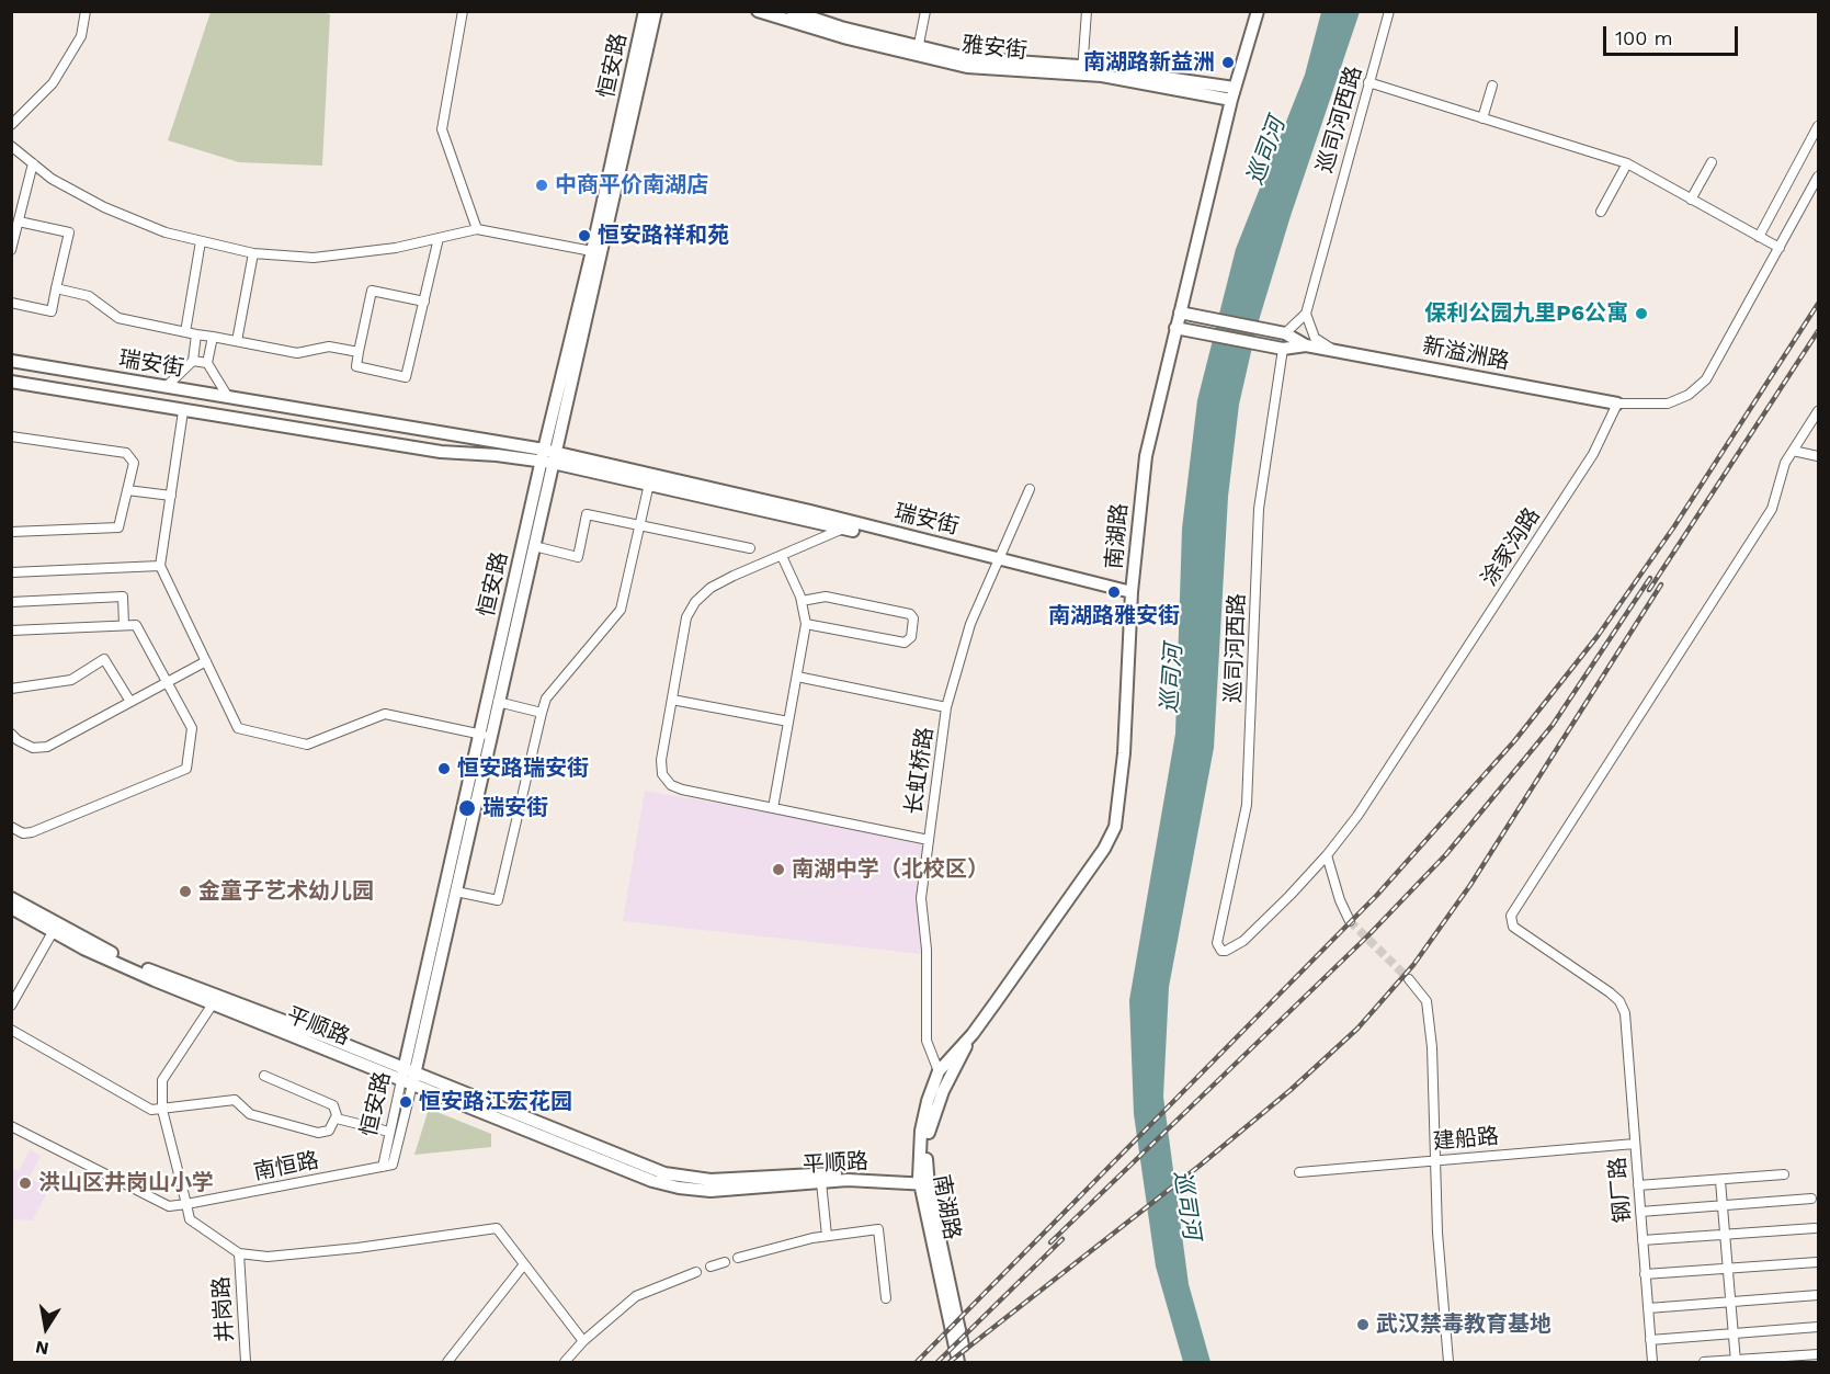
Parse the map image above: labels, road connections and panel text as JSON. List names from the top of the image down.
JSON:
{
  "streets": {
    "main road": [
      "雅安街",
      "恒安路",
      "新溢洲路",
      "瑞安街",
      "南湖路",
      "平顺路"
    ],
    "street": [
      "巡司河西路",
      "涂家沟路",
      "长虹桥路",
      "建船路",
      "南恒路",
      "钢厂路",
      "井岗路"
    ]
  },
  "crossings": [
    ["雅安街", "南湖路"],
    ["恒安路", "瑞安街"],
    ["恒安路", "平顺路"],
    ["恒安路", "南恒路"],
    ["巡司河西路", "涂家沟路"],
    ["新溢洲路", "涂家沟路"],
    ["瑞安街", "南湖路"],
    ["瑞安街", "长虹桥路"],
    ["南湖路", "长虹桥路"],
    ["南湖路", "平顺路"],
    ["建船路", "钢厂路"]
  ],
  "water": ["巡司河"],
  "places": [
    "南湖路新益洲",
    "中商平价南湖店",
    "恒安路祥和苑",
    "保利公园九里P6公寓",
    "南湖路雅安街",
    "恒安路瑞安街",
    "瑞安街",
    "南湖中学（北校区）",
    "金童子艺术幼儿园",
    "恒安路江宏花园",
    "洪山区井岗山小学",
    "武汉禁毒教育基地"
  ],
  "scale_bar": "100 m",
  "north": "bottom"
}
